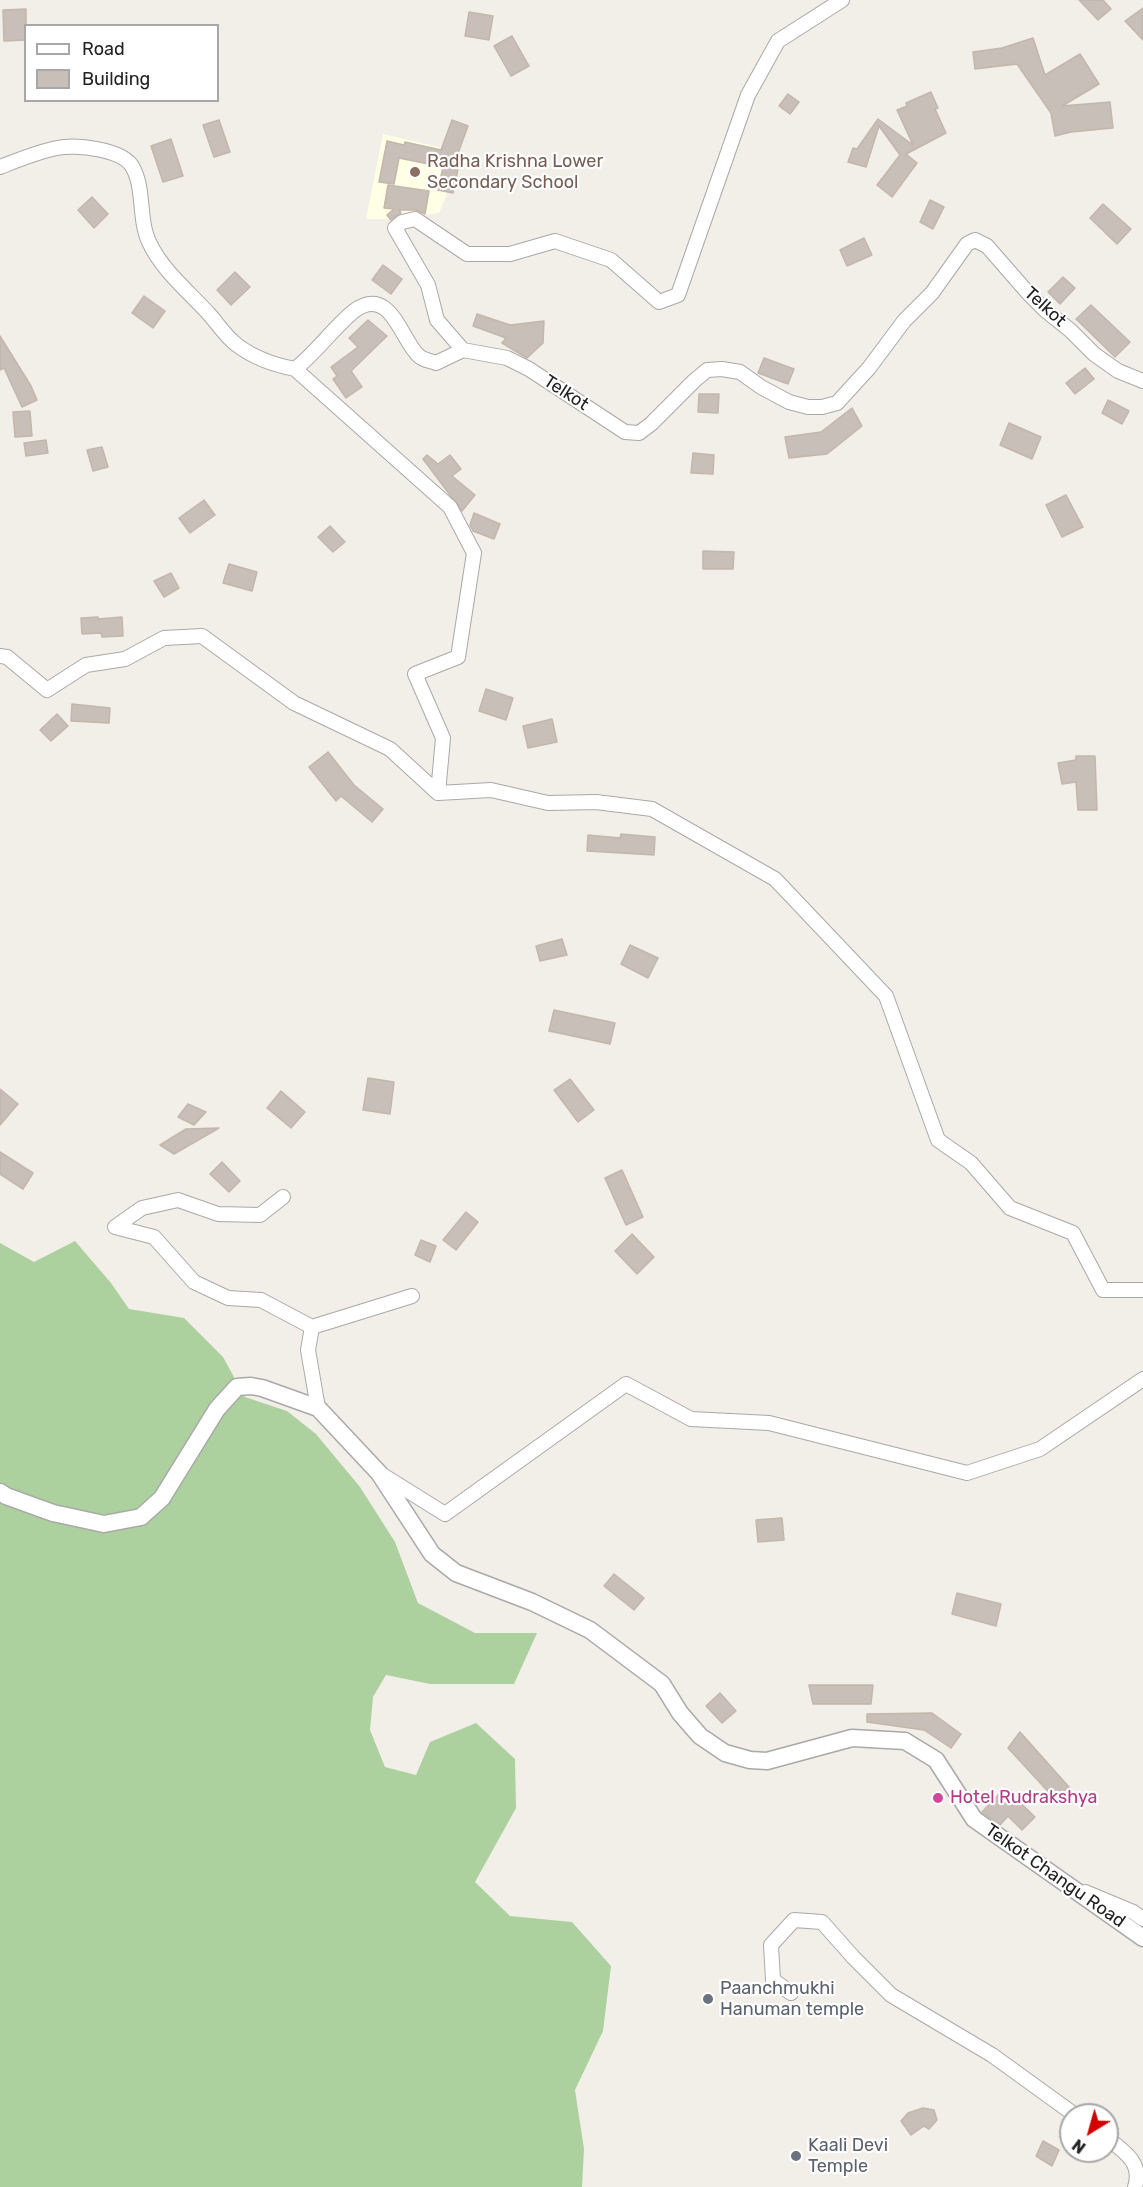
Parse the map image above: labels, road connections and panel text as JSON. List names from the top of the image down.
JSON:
{
  "streets": {
    "street": ["Telkot", "Telkot Changu Road"]
  },
  "places": [
    "Radha Krishna Lower Secondary School",
    "Hotel Rudrakshya",
    "Paanchmukhi Hanuman temple",
    "Kaali Devi Temple"
  ],
  "legend": ["Road", "Building"],
  "north": "bottom left"
}
